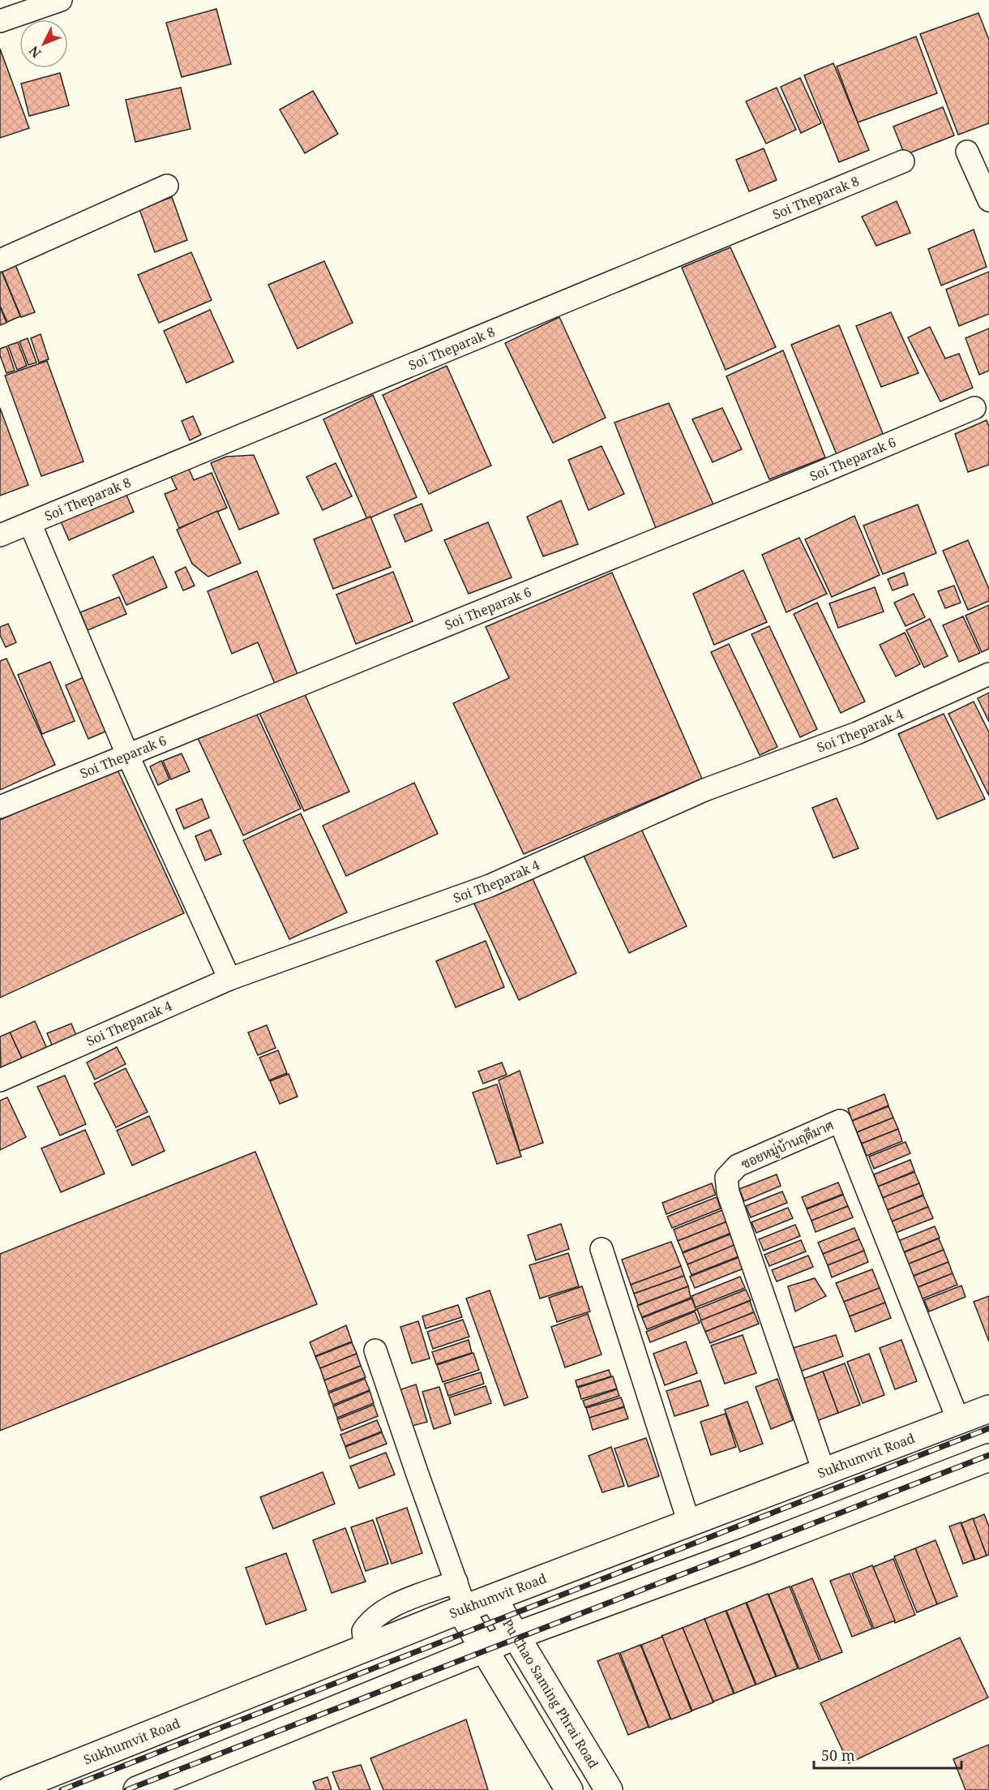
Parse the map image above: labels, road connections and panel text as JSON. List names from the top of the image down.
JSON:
{
  "streets": {
    "main road": ["Sukhumvit Road", "Pu Chao Saming Phrai Road"],
    "street": [
      "Soi Theparak 8",
      "Soi Theparak 6",
      "Soi Theparak 4",
      "ซอยหมู่บ้านฤดีมาศ"
    ]
  },
  "crossings": [
    ["ซอยหมู่บ้านฤดีมาศ", "Sukhumvit Road"],
    ["Sukhumvit Road", "Pu Chao Saming Phrai Road"]
  ],
  "scale_bar": "50 m",
  "north": "bottom left"
}
